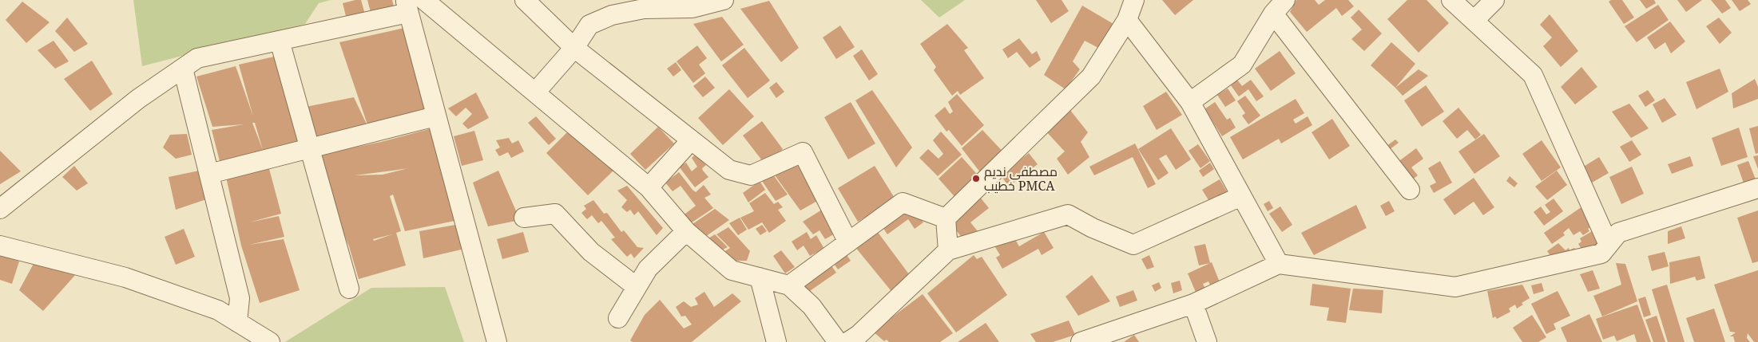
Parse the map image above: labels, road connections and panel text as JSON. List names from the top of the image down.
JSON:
{
  "places": ["مصطفى نديم خطيب PMCA"]
}
